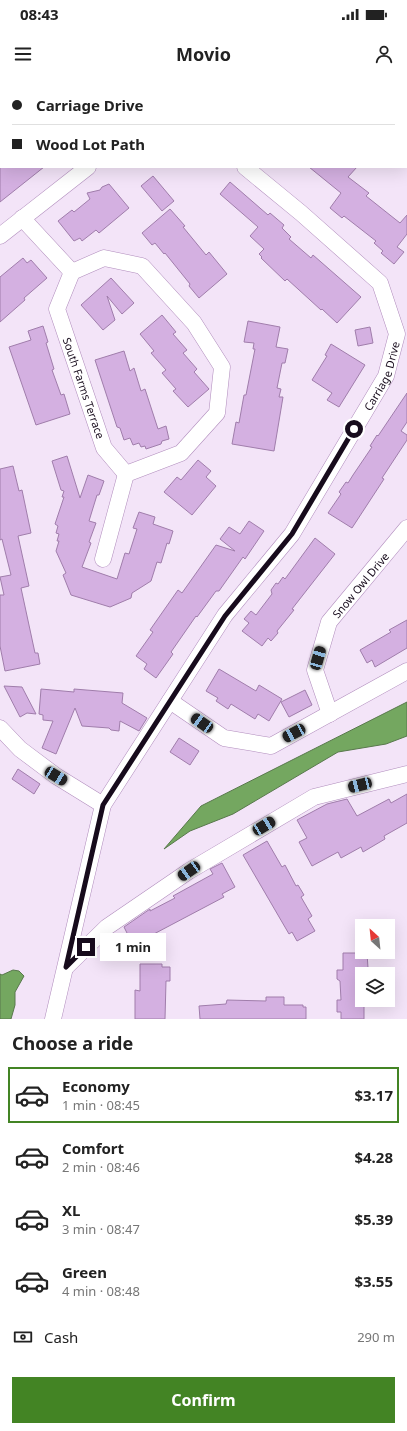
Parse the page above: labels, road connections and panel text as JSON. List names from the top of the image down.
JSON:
{
  "streets": {
    "street": ["Carriage Drive", "South Farms Terrace", "Snow Owl Drive"]
  },
  "north": "top left",
  "page": {
    "status": "08:43",
    "header": "Movio",
    "banner": ["Carriage Drive", "Wood Lot Path"],
    "bubble": "1 min",
    "heading": "Choose a ride",
    "list": [
      {
        "name": "Economy",
        "note": "1 min · 08:45",
        "value": "$3.17"
      },
      {
        "name": "Comfort",
        "note": "2 min · 08:46",
        "value": "$4.28"
      },
      {
        "name": "XL",
        "note": "3 min · 08:47",
        "value": "$5.39"
      },
      {
        "name": "Green",
        "note": "4 min · 08:48",
        "value": "$3.55"
      }
    ],
    "pay": ["Cash", "290 m"],
    "buttons": "Confirm"
  }
}
